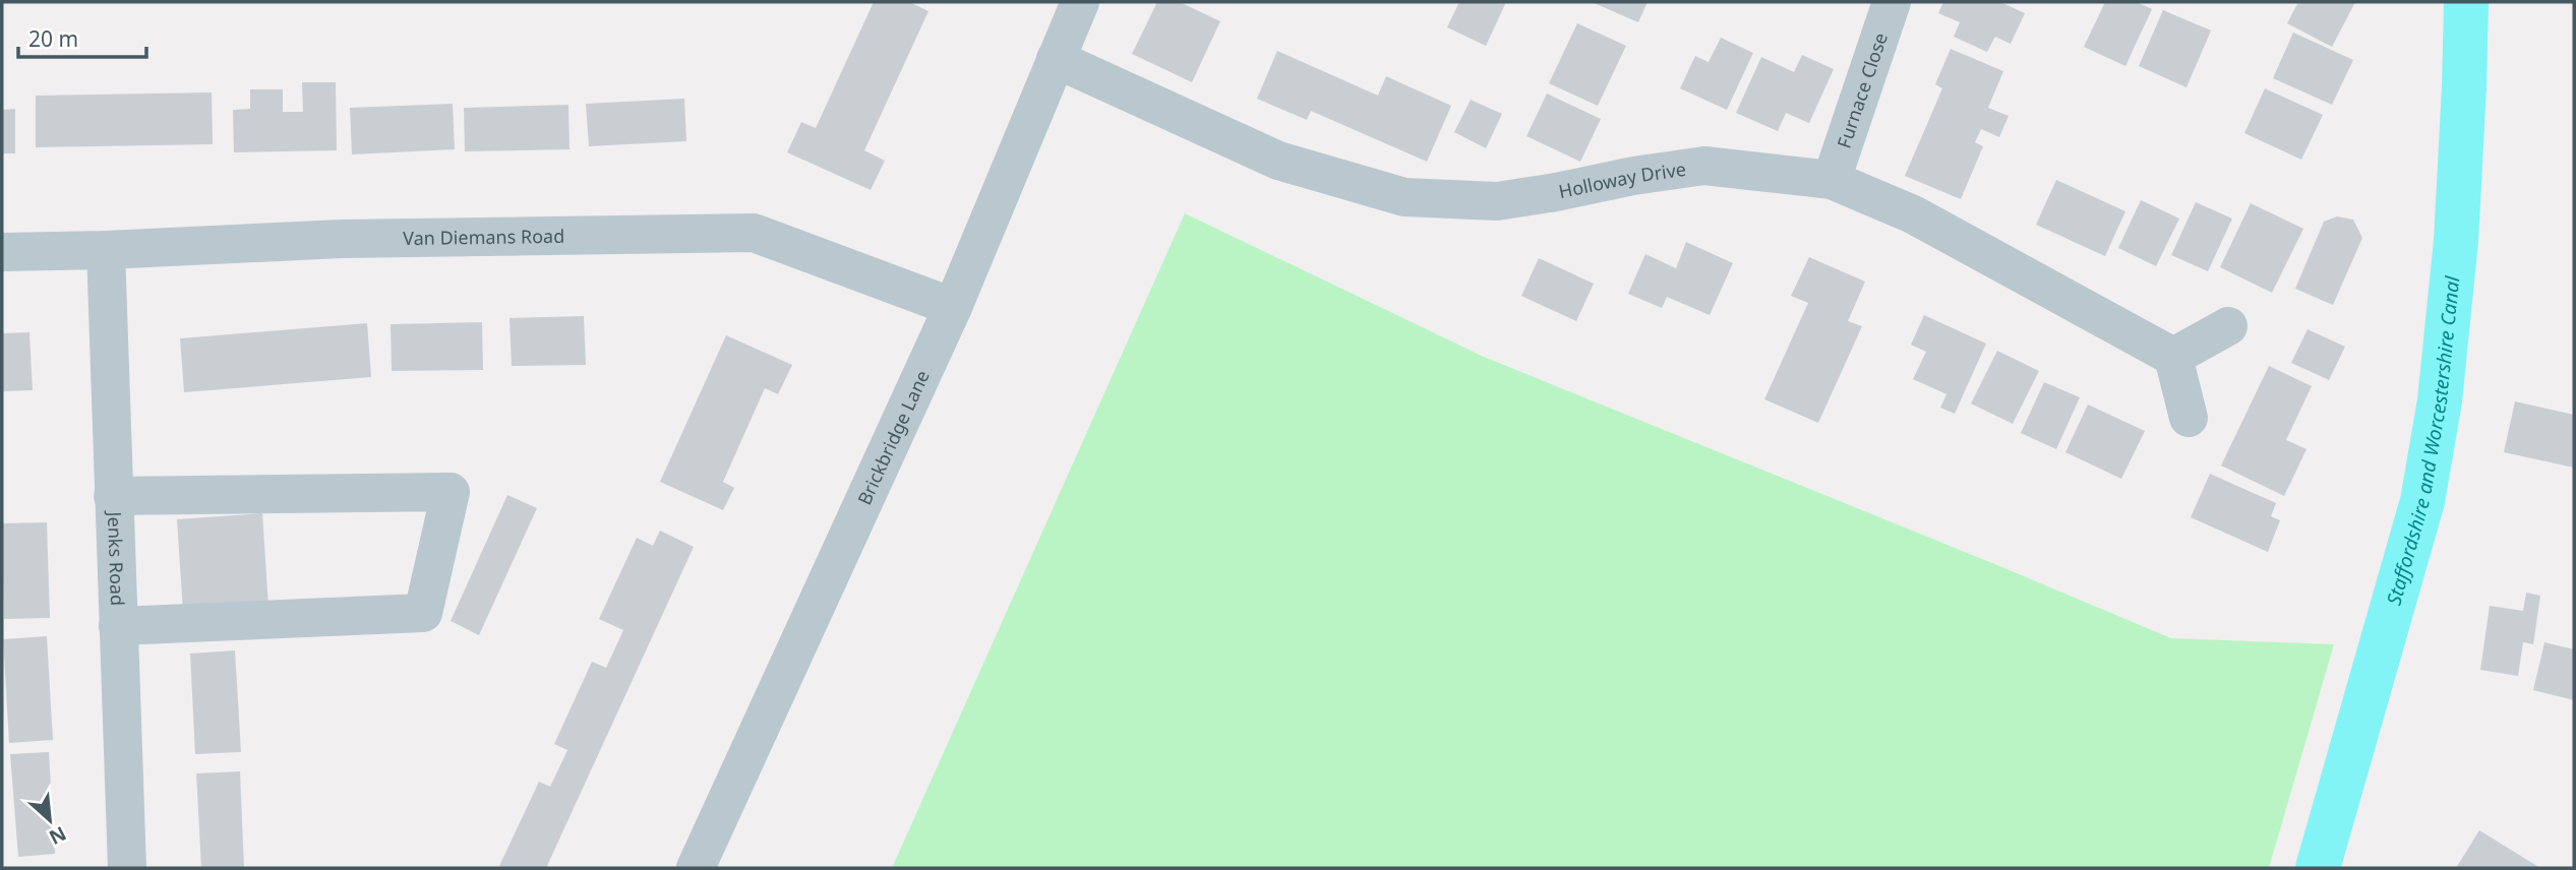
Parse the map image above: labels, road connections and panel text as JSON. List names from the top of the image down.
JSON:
{
  "streets": {
    "street": [
      "Furnace Close",
      "Holloway Drive",
      "Van Diemans Road",
      "Brickbridge Lane",
      "Jenks Road"
    ]
  },
  "crossings": [
    ["Furnace Close", "Holloway Drive"],
    ["Holloway Drive", "Brickbridge Lane"],
    ["Van Diemans Road", "Brickbridge Lane"],
    ["Van Diemans Road", "Jenks Road"]
  ],
  "water": ["Staffordshire and Worcestershire Canal"],
  "scale_bar": "20 m",
  "north": "bottom right"
}
